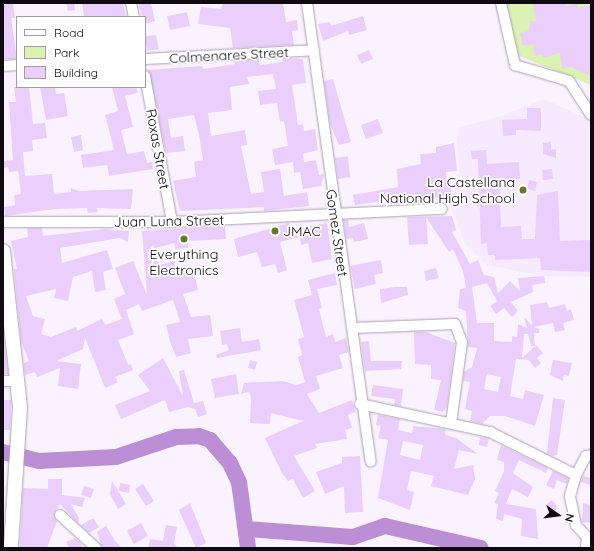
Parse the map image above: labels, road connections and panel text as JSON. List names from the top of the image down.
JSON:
{
  "streets": {
    "street": [
      "Colmenares Street",
      "Roxas Street",
      "Juan Luna Street",
      "Gomez Street"
    ]
  },
  "crossings": [
    ["Colmenares Street", "Gomez Street"],
    ["Roxas Street", "Juan Luna Street"],
    ["Juan Luna Street", "Gomez Street"]
  ],
  "places": ["La Castellana National High School", "JMAC", "Everything Electronics"],
  "legend": ["Road", "Park", "Building"],
  "north": "right"
}
